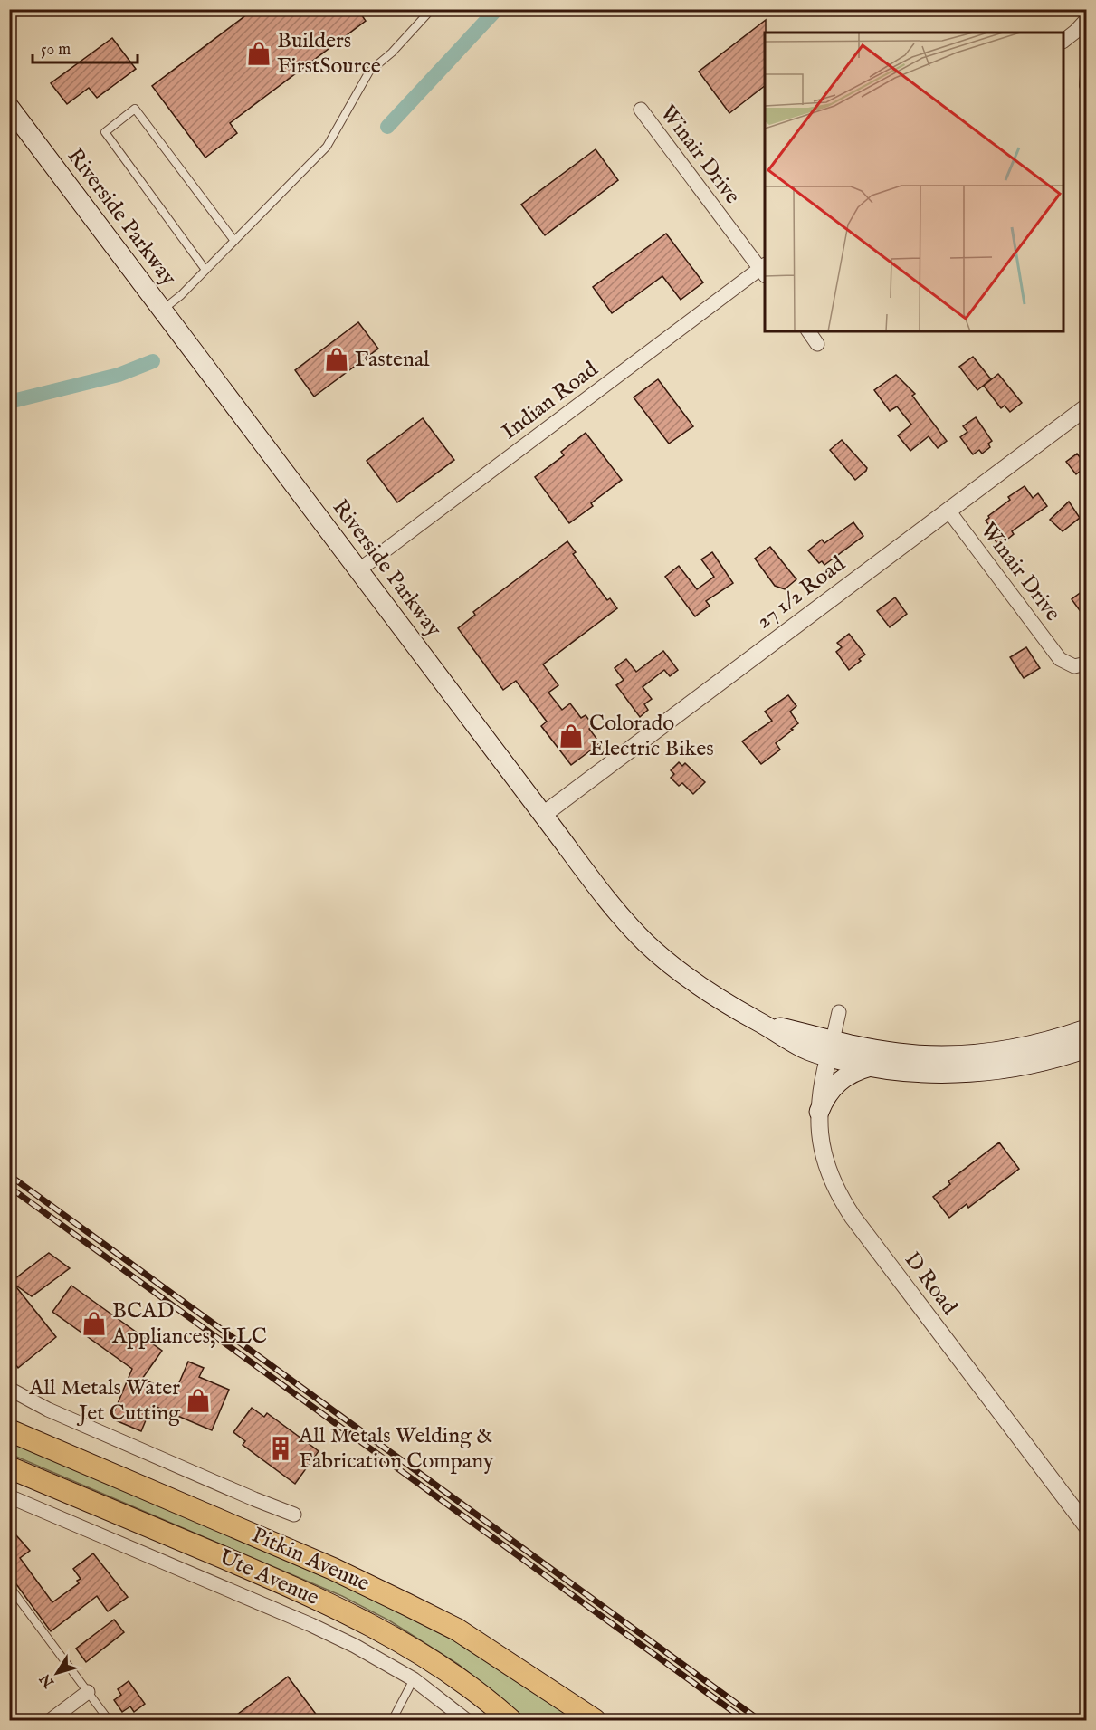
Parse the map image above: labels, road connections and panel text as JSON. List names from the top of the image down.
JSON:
{
  "streets": {
    "main road": ["Riverside Parkway", "Pitkin Avenue", "Ute Avenue"],
    "street": [
      "Winair Drive",
      "Indian Road",
      "27 1/2 Road",
      "D Road"
    ]
  },
  "crossings": [
    ["Winair Drive", "Indian Road"],
    ["Winair Drive", "27 1/2 Road"],
    ["Riverside Parkway", "Indian Road"],
    ["Riverside Parkway", "27 1/2 Road"],
    ["Riverside Parkway", "D Road"]
  ],
  "places": {
    "shop": [
      "Builders FirstSource",
      "Fastenal",
      "Colorado Electric Bikes",
      "BCAD Appliances, LLC",
      "All Metals Water Jet Cutting"
    ],
    "building": ["All Metals Welding & Fabrication Company"]
  },
  "scale_bar": "50 m",
  "north": "bottom left"
}
